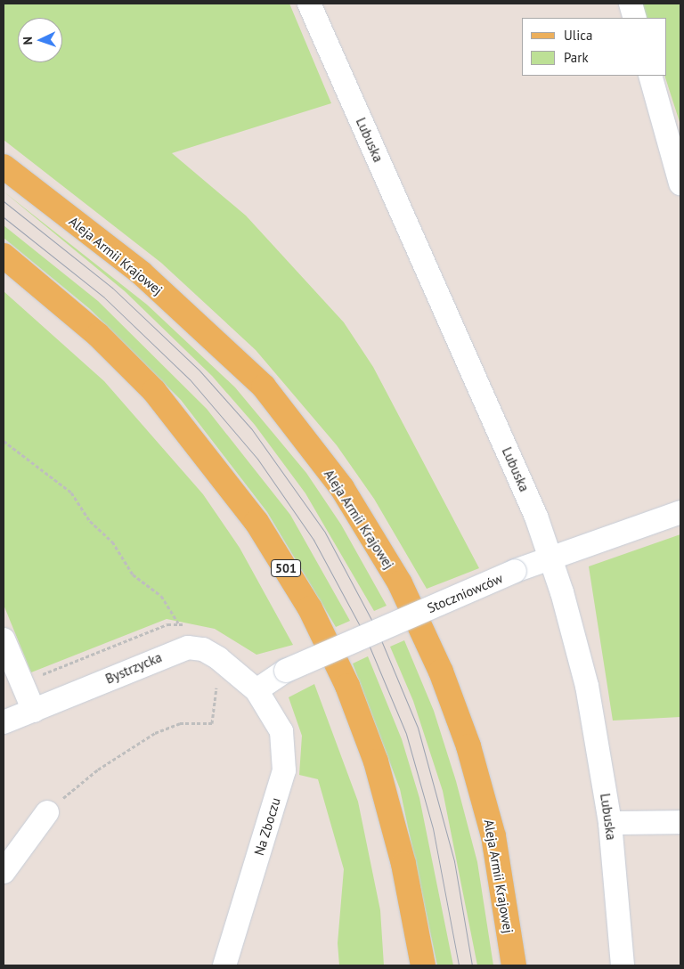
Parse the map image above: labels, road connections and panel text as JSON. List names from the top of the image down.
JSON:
{
  "streets": {
    "main road": ["Aleja Armii Krajowej", "501"],
    "street": [
      "Lubuska",
      "Stoczniowców",
      "Bystrzycka",
      "Na Zboczu"
    ]
  },
  "crossings": [
    ["Lubuska", "Stoczniowców"],
    ["Stoczniowców", "Bystrzycka"],
    ["Stoczniowców", "Na Zboczu"],
    ["Bystrzycka", "Na Zboczu"]
  ],
  "legend": ["Ulica", "Park"],
  "north": "left"
}
